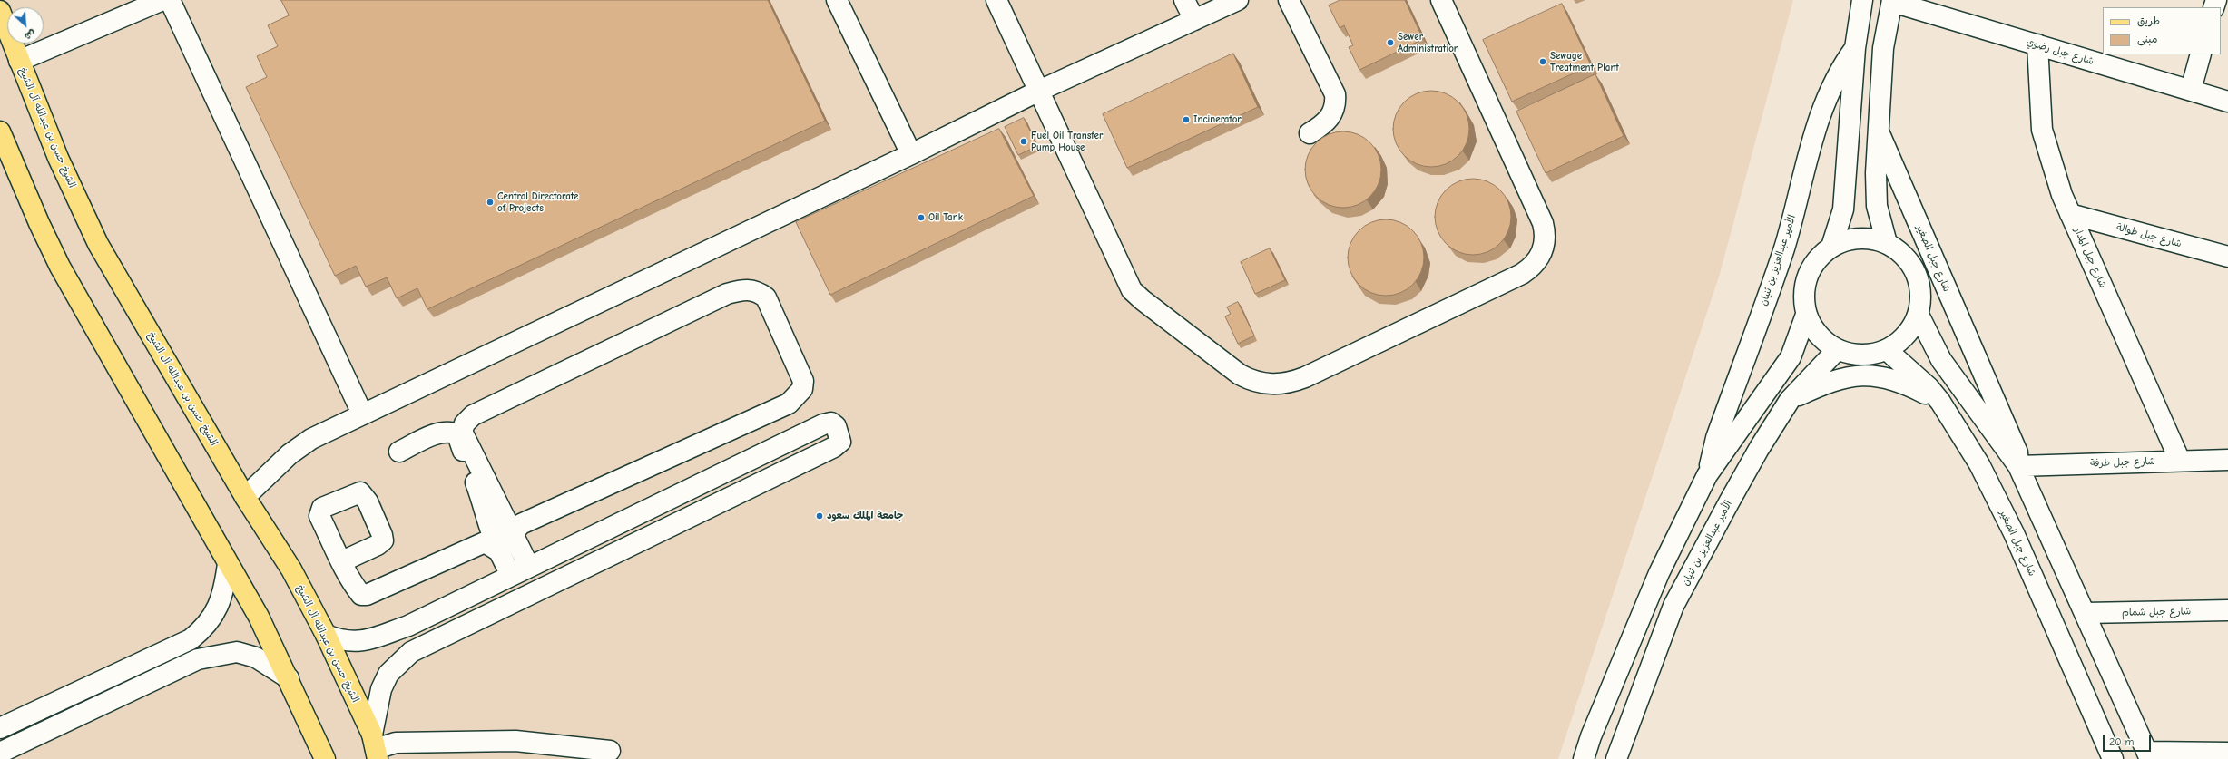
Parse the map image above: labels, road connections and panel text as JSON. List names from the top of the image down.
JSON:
{
  "streets": {
    "main road": ["الشيخ حسن بن عبدالله آل الشيخ"],
    "street": [
      "شارع جبل رضوي",
      "شارع جبل طوالة",
      "شارع جبل المدار",
      "شارع جبل الصغير",
      "الأمير عبدالعزيز بن ثنيان",
      "شارع جبل طرفة",
      "شارع جبل شمام"
    ]
  },
  "crossings": [
    ["شارع جبل رضوي", "شارع جبل المدار"],
    ["شارع جبل رضوي", "شارع جبل الصغير"],
    ["شارع جبل طوالة", "شارع جبل المدار"],
    ["شارع جبل المدار", "شارع جبل طرفة"],
    ["شارع جبل الصغير", "الأمير عبدالعزيز بن ثنيان"],
    ["شارع جبل الصغير", "شارع جبل طرفة"],
    ["شارع جبل الصغير", "شارع جبل شمام"]
  ],
  "places": [
    "Sewer Administration",
    "Sewage Treatment Plant",
    "Incinerator",
    "Fuel Oil Transfer Pump House",
    "Central Directorate of Projects",
    "Oil Tank",
    "جامعة الملك سعود"
  ],
  "legend": ["طريق", "مبنى"],
  "scale_bar": "20 m",
  "north": "bottom right"
}
